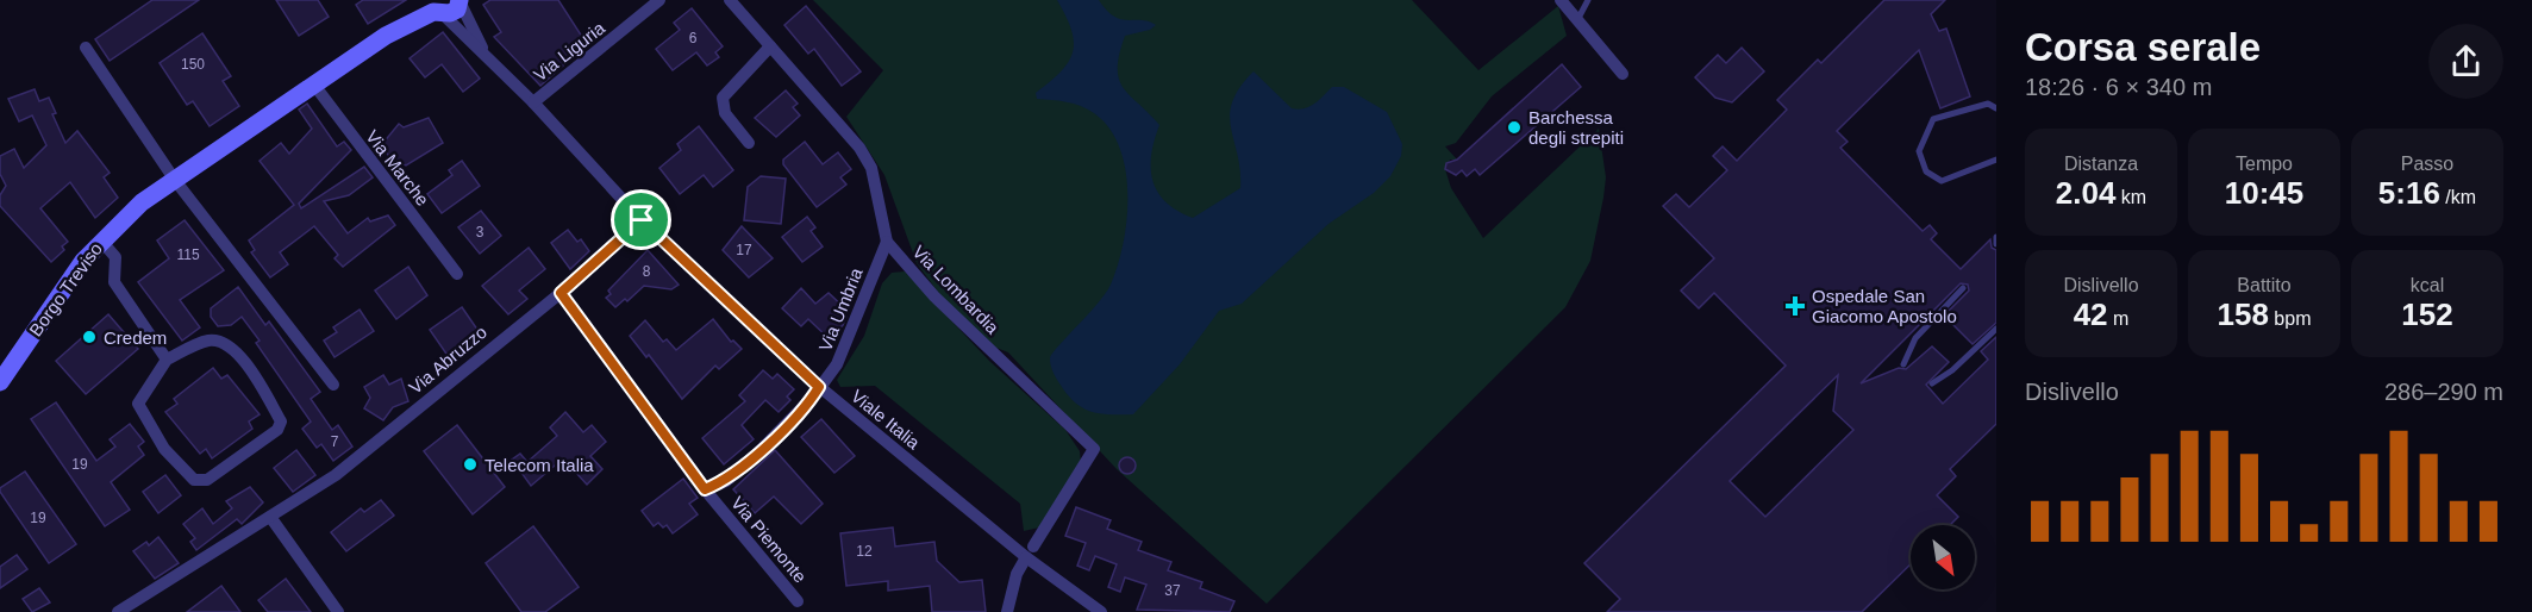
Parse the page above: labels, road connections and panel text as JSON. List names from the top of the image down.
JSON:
{
  "streets": {
    "street": [
      "Via Liguria",
      "Via Marche",
      "Borgo Treviso",
      "Via Lombardia",
      "Via Umbria",
      "Via Abruzzo",
      "Viale Italia",
      "Via Piemonte"
    ]
  },
  "crossings": [
    ["Via Liguria", "Viale Italia"],
    ["Via Marche", "Borgo Treviso"],
    ["Borgo Treviso", "Viale Italia"],
    ["Via Lombardia", "Via Umbria"],
    ["Via Lombardia", "Viale Italia"],
    ["Via Umbria", "Viale Italia"],
    ["Via Umbria", "Via Piemonte"],
    ["Via Abruzzo", "Viale Italia"],
    ["Via Abruzzo", "Via Piemonte"]
  ],
  "places": {
    "other": ["Barchessa degli strepiti", "Credem", "Telecom Italia"],
    "health": ["Ospedale San Giacomo Apostolo"]
  },
  "house_numbers": [
    "6",
    "150",
    "3",
    "17",
    "115",
    "8",
    "7",
    "19",
    "19",
    "12",
    "37"
  ],
  "north": "bottom right",
  "page": {
    "heading": ["Corsa serale", "18:26 · 6 × 340 m"],
    "stats": [
      ["Distanza", "2.04 km"],
      ["Tempo", "10:45"],
      ["Passo", "5:16 /km"],
      ["Dislivello", "42 m"],
      ["Battito", "158 bpm"],
      ["kcal", "152"]
    ],
    "chart": ["Dislivello", "286–290 m"]
  }
}
